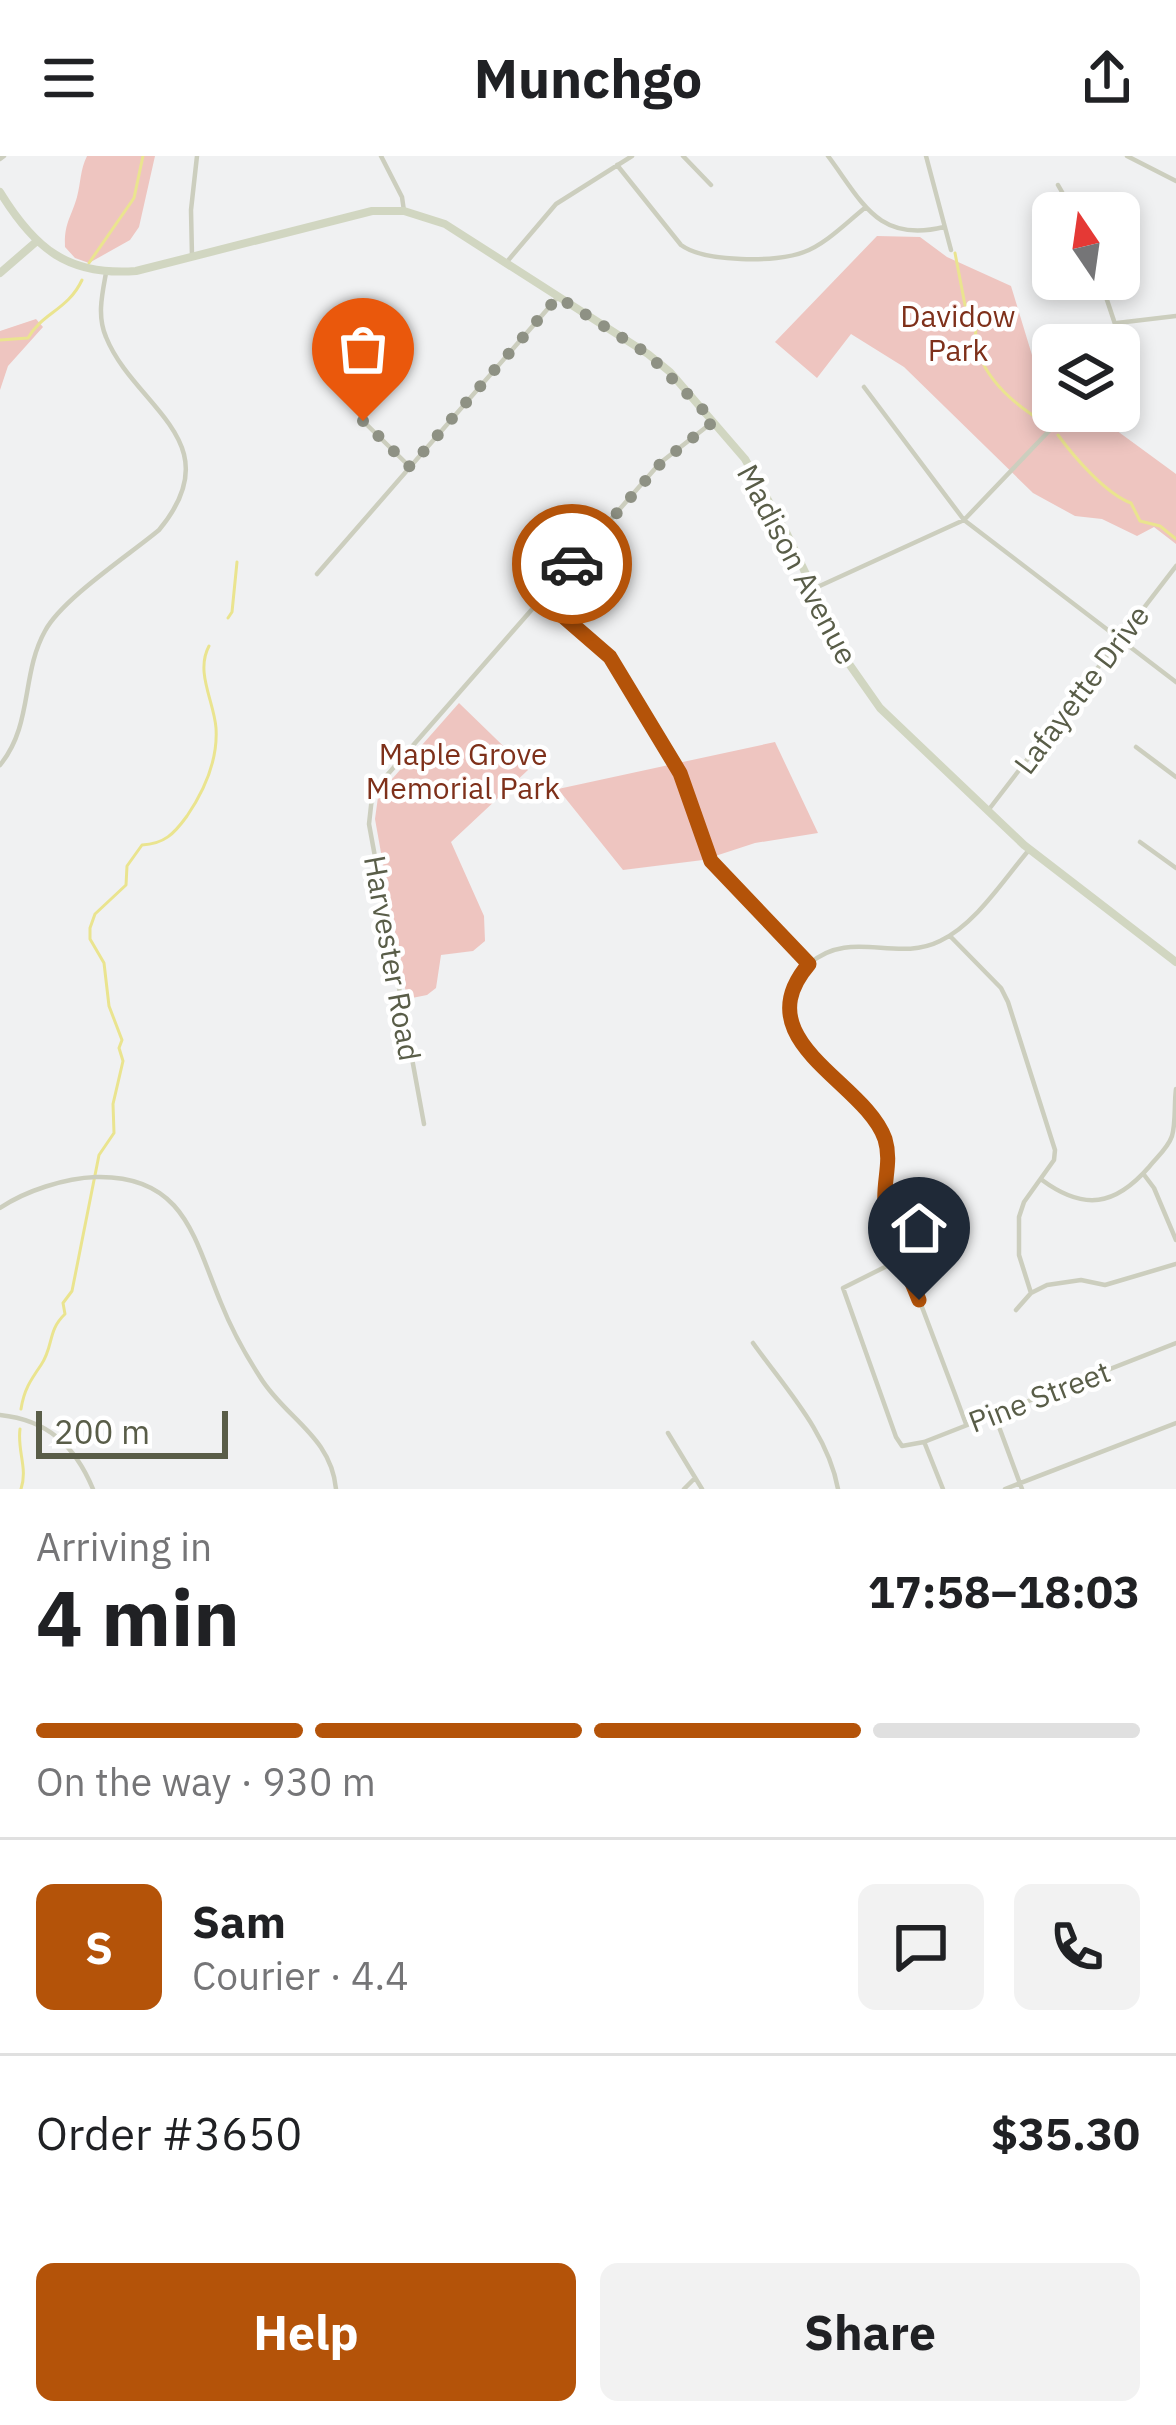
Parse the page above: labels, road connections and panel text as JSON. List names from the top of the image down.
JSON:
{
  "streets": {
    "street": [
      "Madison Avenue",
      "Lafayette Drive",
      "Harvester Road",
      "Pine Street"
    ]
  },
  "crossings": [
    ["Madison Avenue", "Lafayette Drive"],
    ["Madison Avenue", "Harvester Road"]
  ],
  "parks": ["Davidow Park", "Maple Grove Memorial Park"],
  "scale_bar": "200 m",
  "north": "top",
  "page": {
    "header": "Munchgo",
    "scale": "200 m",
    "heading": ["4 min", "Arriving in", "17:58–18:03"],
    "panel": [
      "Sam",
      "Courier · 4.4",
      "Order #3650",
      "$35.30"
    ],
    "bar": "On the way · 930 m",
    "round": "S",
    "buttons": ["Help", "Share"]
  }
}
